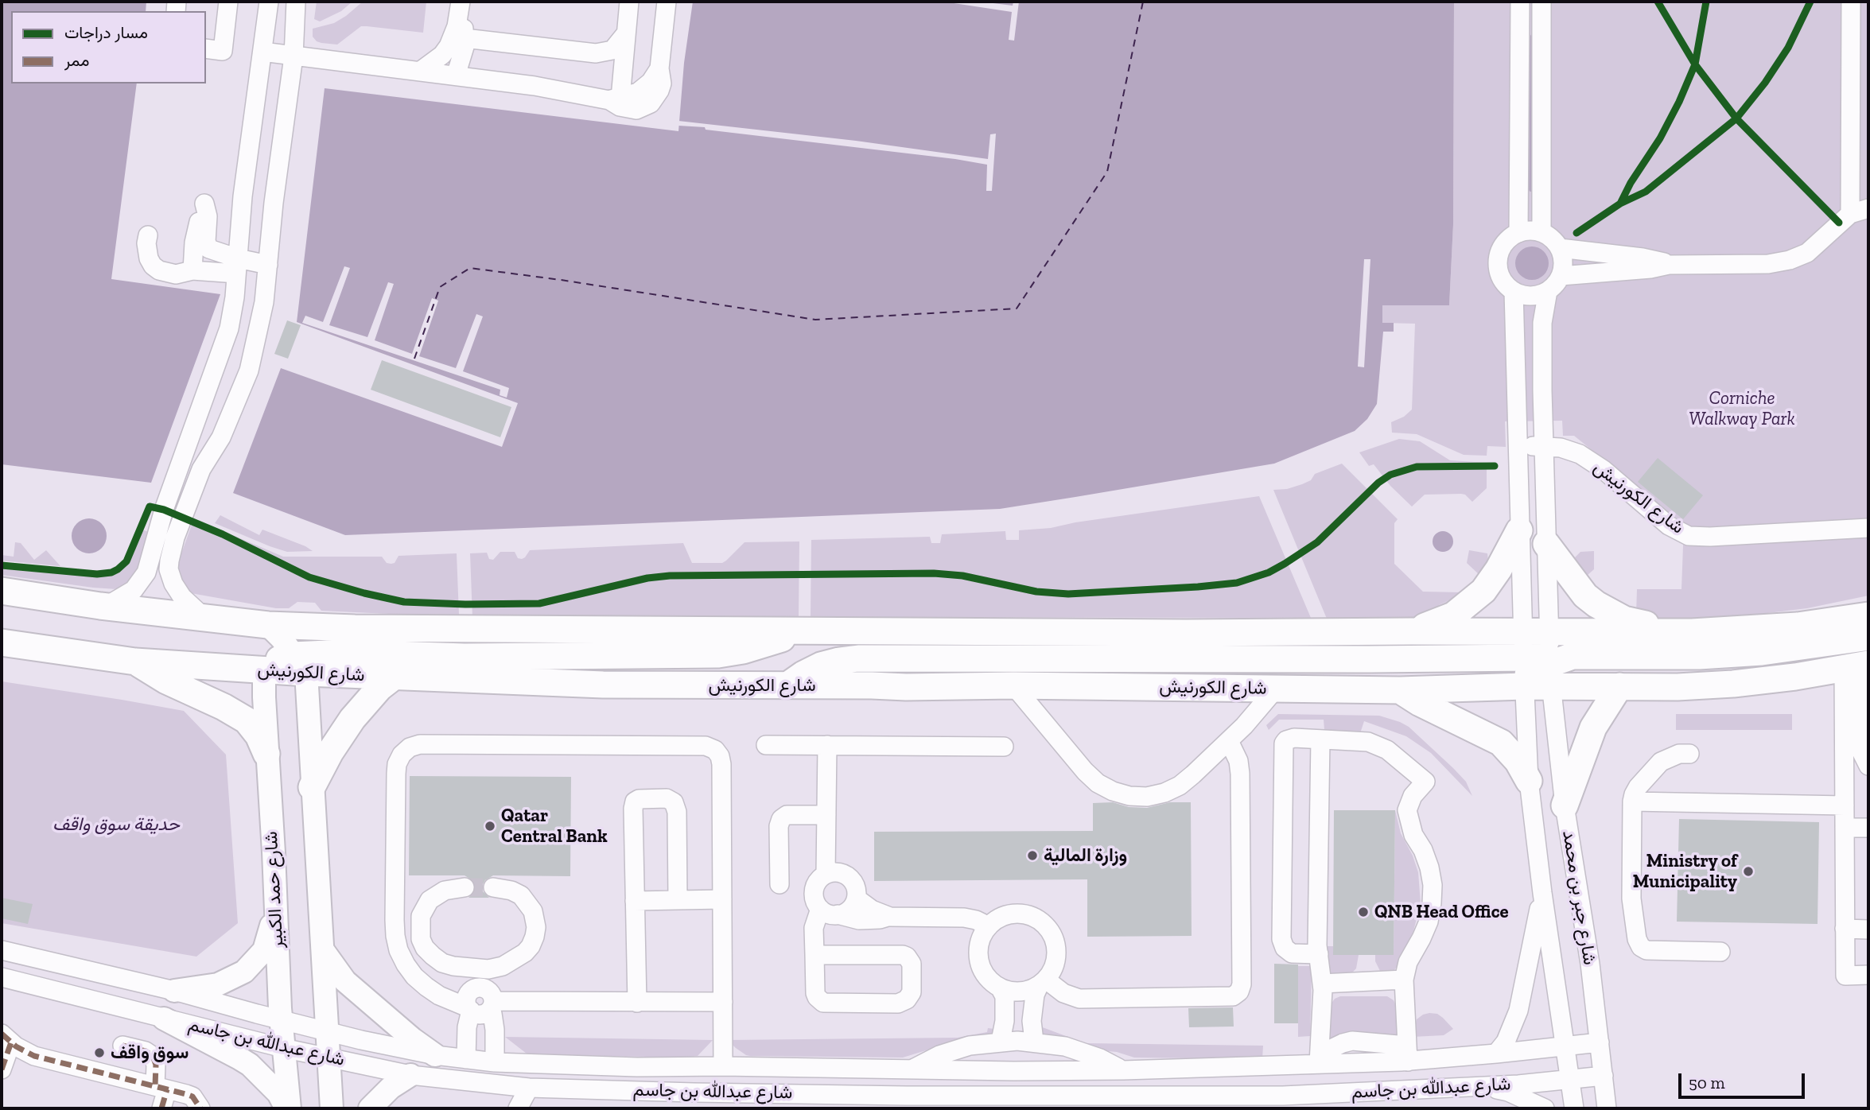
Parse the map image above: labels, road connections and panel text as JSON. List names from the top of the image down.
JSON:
{
  "streets": {
    "highway": ["شارع الكورنيش"],
    "main road": ["شارع حمد الكبير"],
    "street": ["شارع جبر بن محمد", "شارع عبدالله بن جاسم"]
  },
  "crossings": [
    ["شارع الكورنيش", "شارع حمد الكبير"],
    ["شارع الكورنيش", "شارع جبر بن محمد"],
    ["شارع حمد الكبير", "شارع عبدالله بن جاسم"],
    ["شارع جبر بن محمد", "شارع عبدالله بن جاسم"]
  ],
  "parks": ["Corniche Walkway Park", "حديقة سوق واقف"],
  "places": [
    "Qatar Central Bank",
    "وزارة المالية",
    "Ministry of Municipality",
    "QNB Head Office",
    "سوق واقف"
  ],
  "legend": ["مسار دراجات", "ممر"],
  "scale_bar": "50 m"
}
